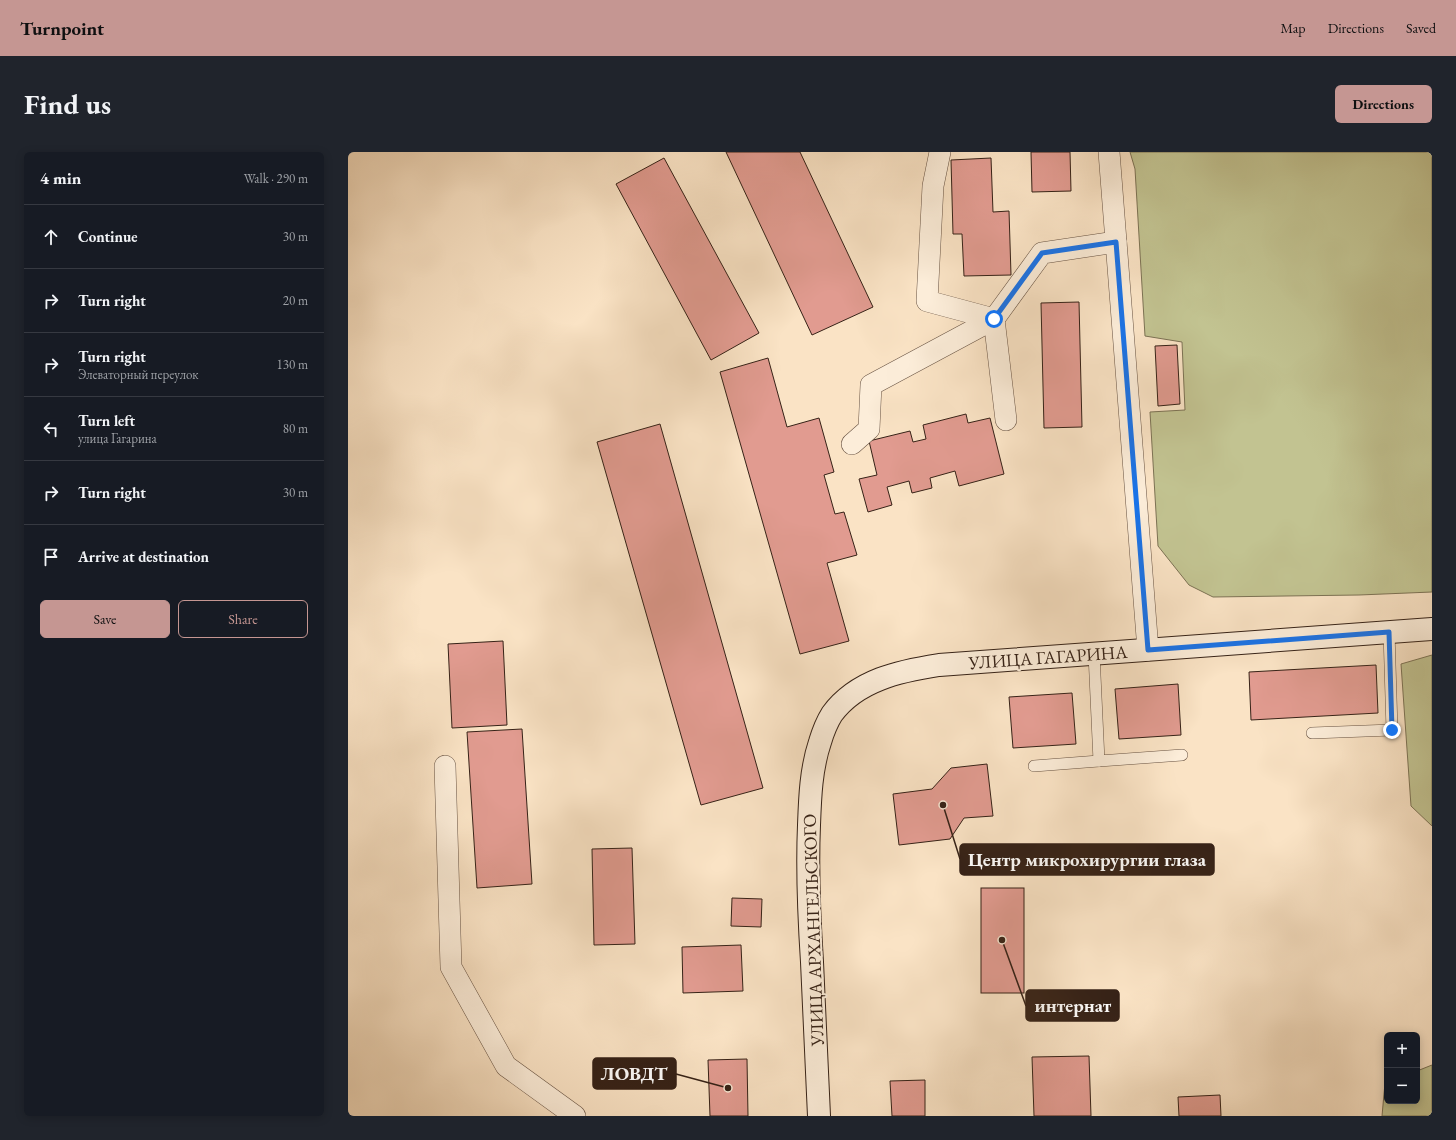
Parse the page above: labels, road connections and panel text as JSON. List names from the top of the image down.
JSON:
{
  "streets": {
    "street": ["УЛИЦА ГАГАРИНА", "УЛИЦА АРХАНГЕЛЬСКОГО"]
  },
  "crossings": [
    ["УЛИЦА ГАГАРИНА", "УЛИЦА АРХАНГЕЛЬСКОГО"]
  ],
  "places": ["Центр микрохирургии глаза", "интернат", "ЛОВДТ"],
  "page": {
    "header": "Turnpoint",
    "nav": ["Map", "Directions", "Saved"],
    "buttons": [
      "Directions",
      ["Save", "Share"]
    ],
    "title": "Find us",
    "heading": ["4 min", "Walk · 290 m"],
    "list": [
      ["Continue", "30 m"],
      ["Turn right", "20 m"],
      ["Turn right", "Элеваторный переулок", "130 m"],
      ["Turn left", "улица Гагарина", "80 m"],
      ["Turn right", "30 m"],
      "Arrive at destination"
    ],
    "map_buttons": ["+", "−"]
  }
}
